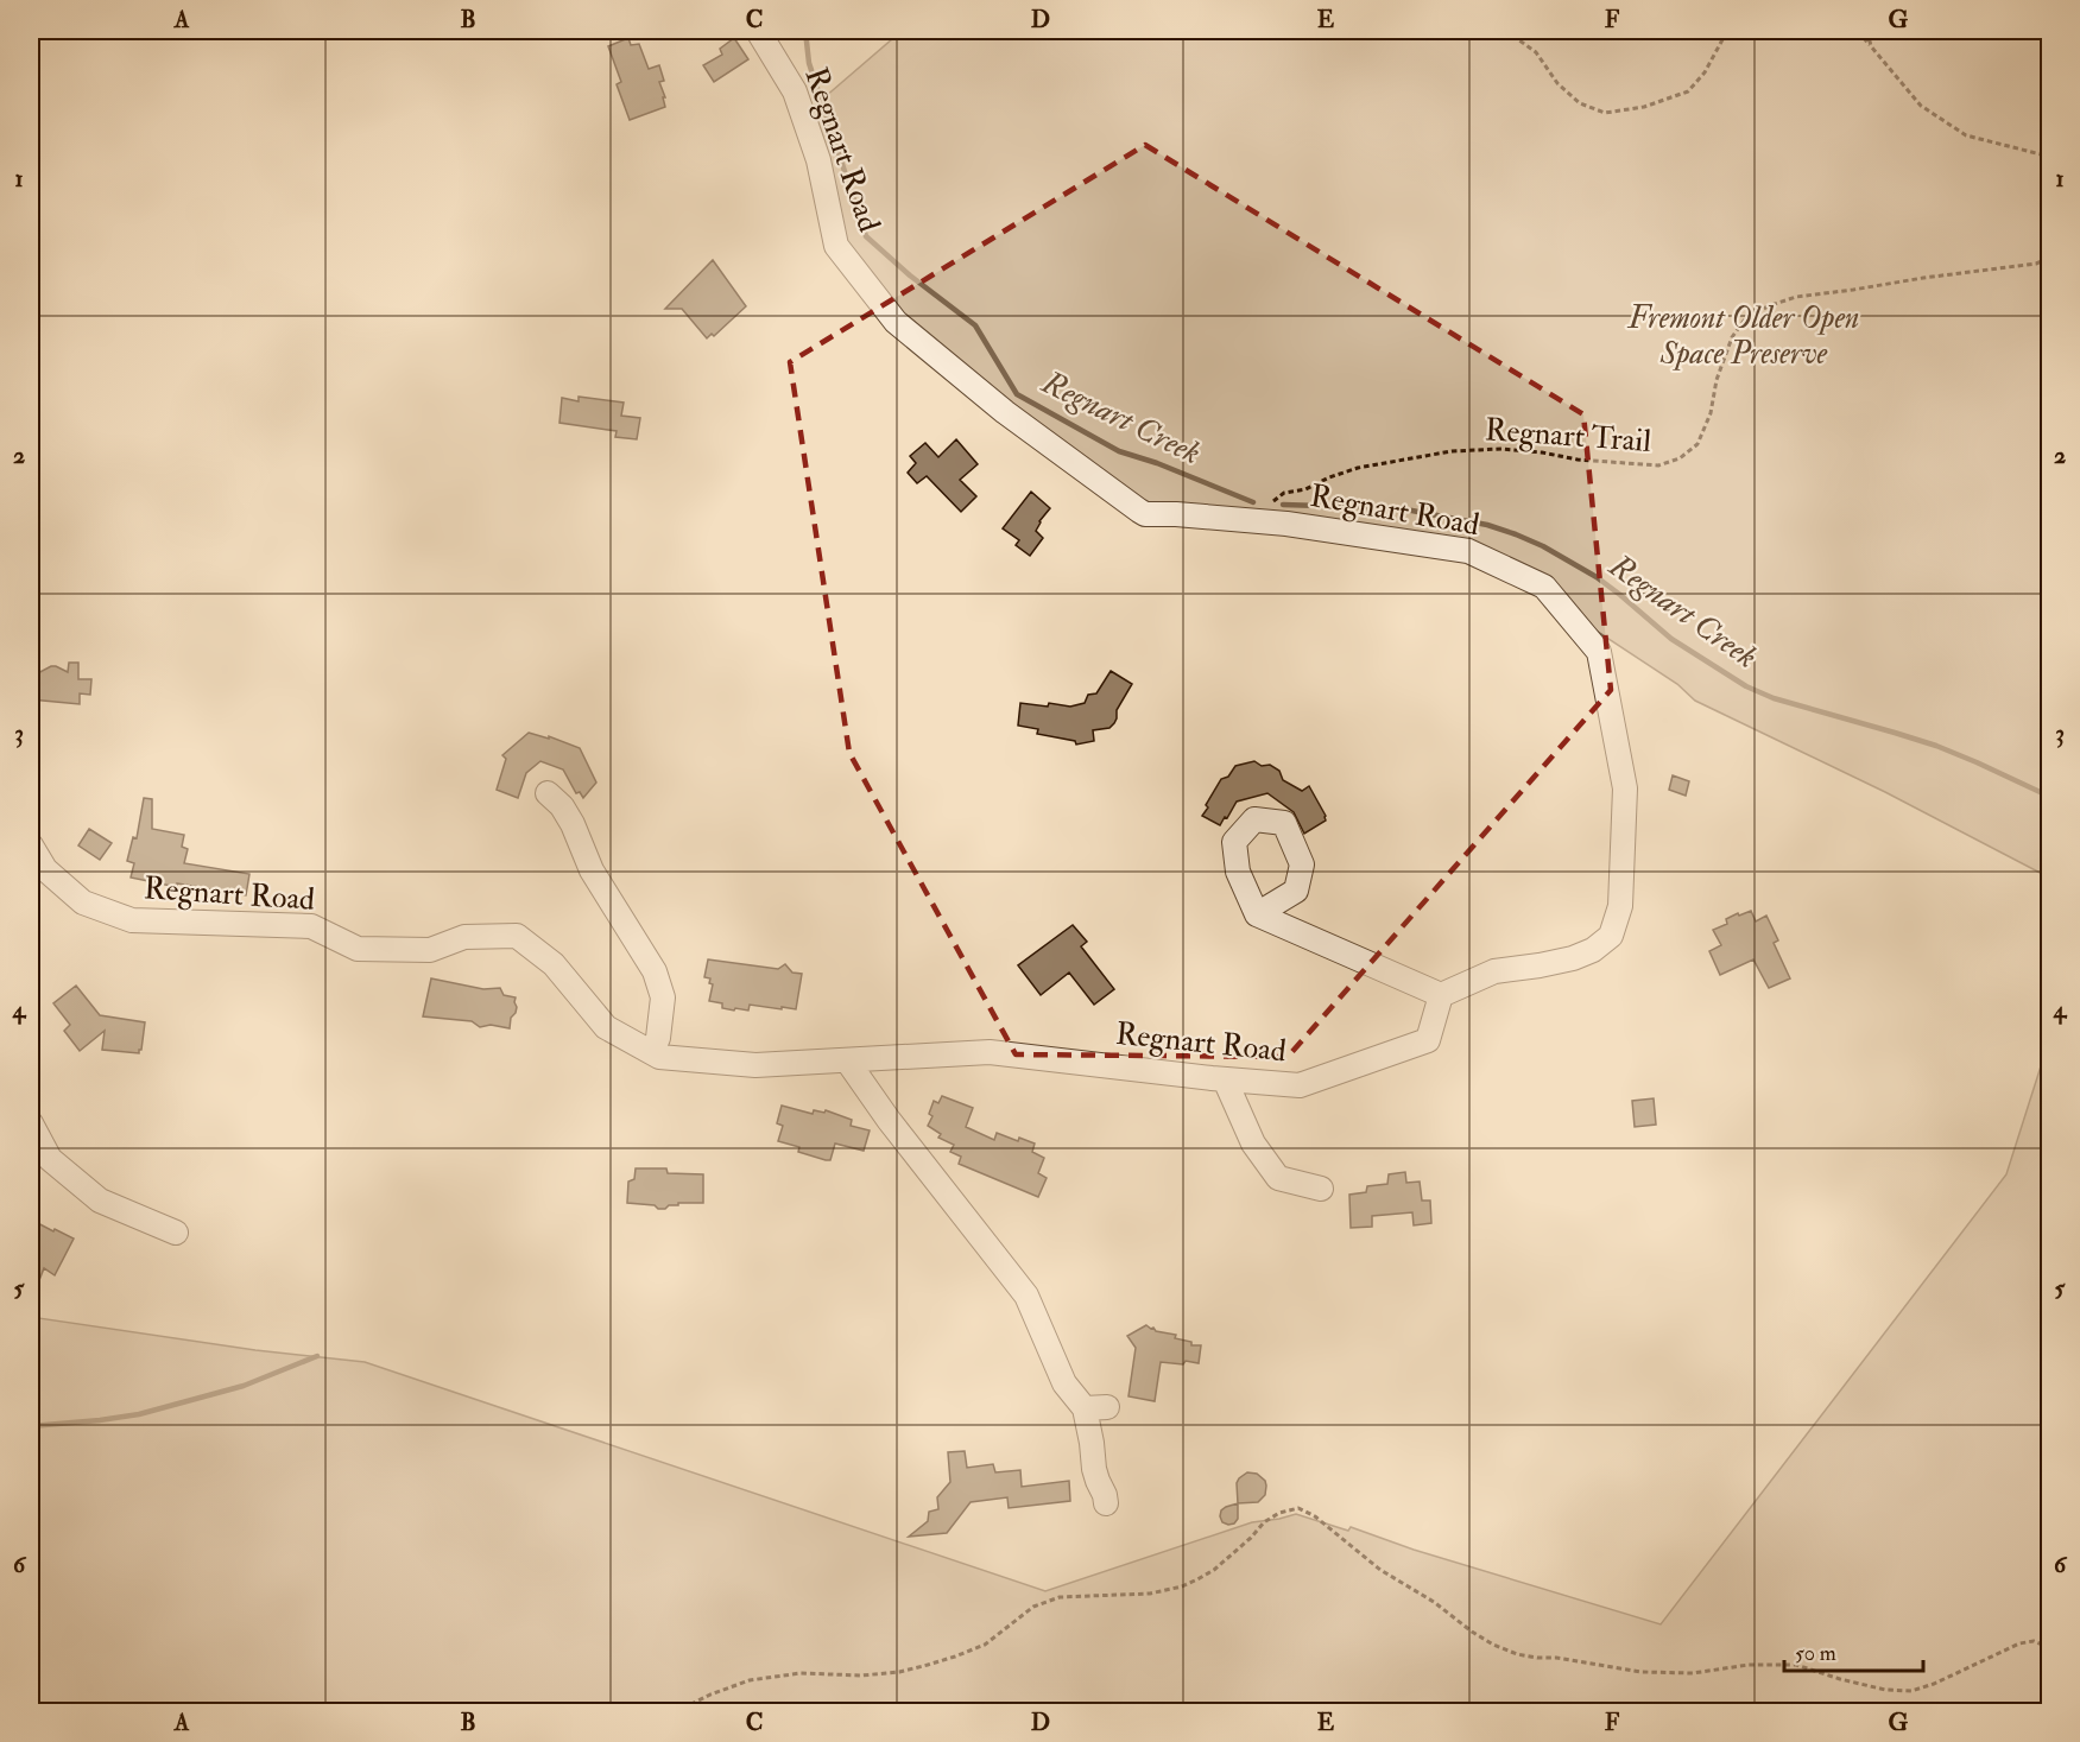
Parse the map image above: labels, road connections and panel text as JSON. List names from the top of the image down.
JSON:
{
  "streets": {
    "street": ["Regnart Road"],
    "path": ["Regnart Trail"]
  },
  "water": ["Regnart Creek"],
  "parks": ["Fremont Older Open Space Preserve"],
  "scale_bar": "50 m",
  "grid": {
    "columns": [
      "A",
      "B",
      "C",
      "D",
      "E",
      "F",
      "G"
    ],
    "rows": [
      "1",
      "2",
      "3",
      "4",
      "5",
      "6"
    ]
  }
}
